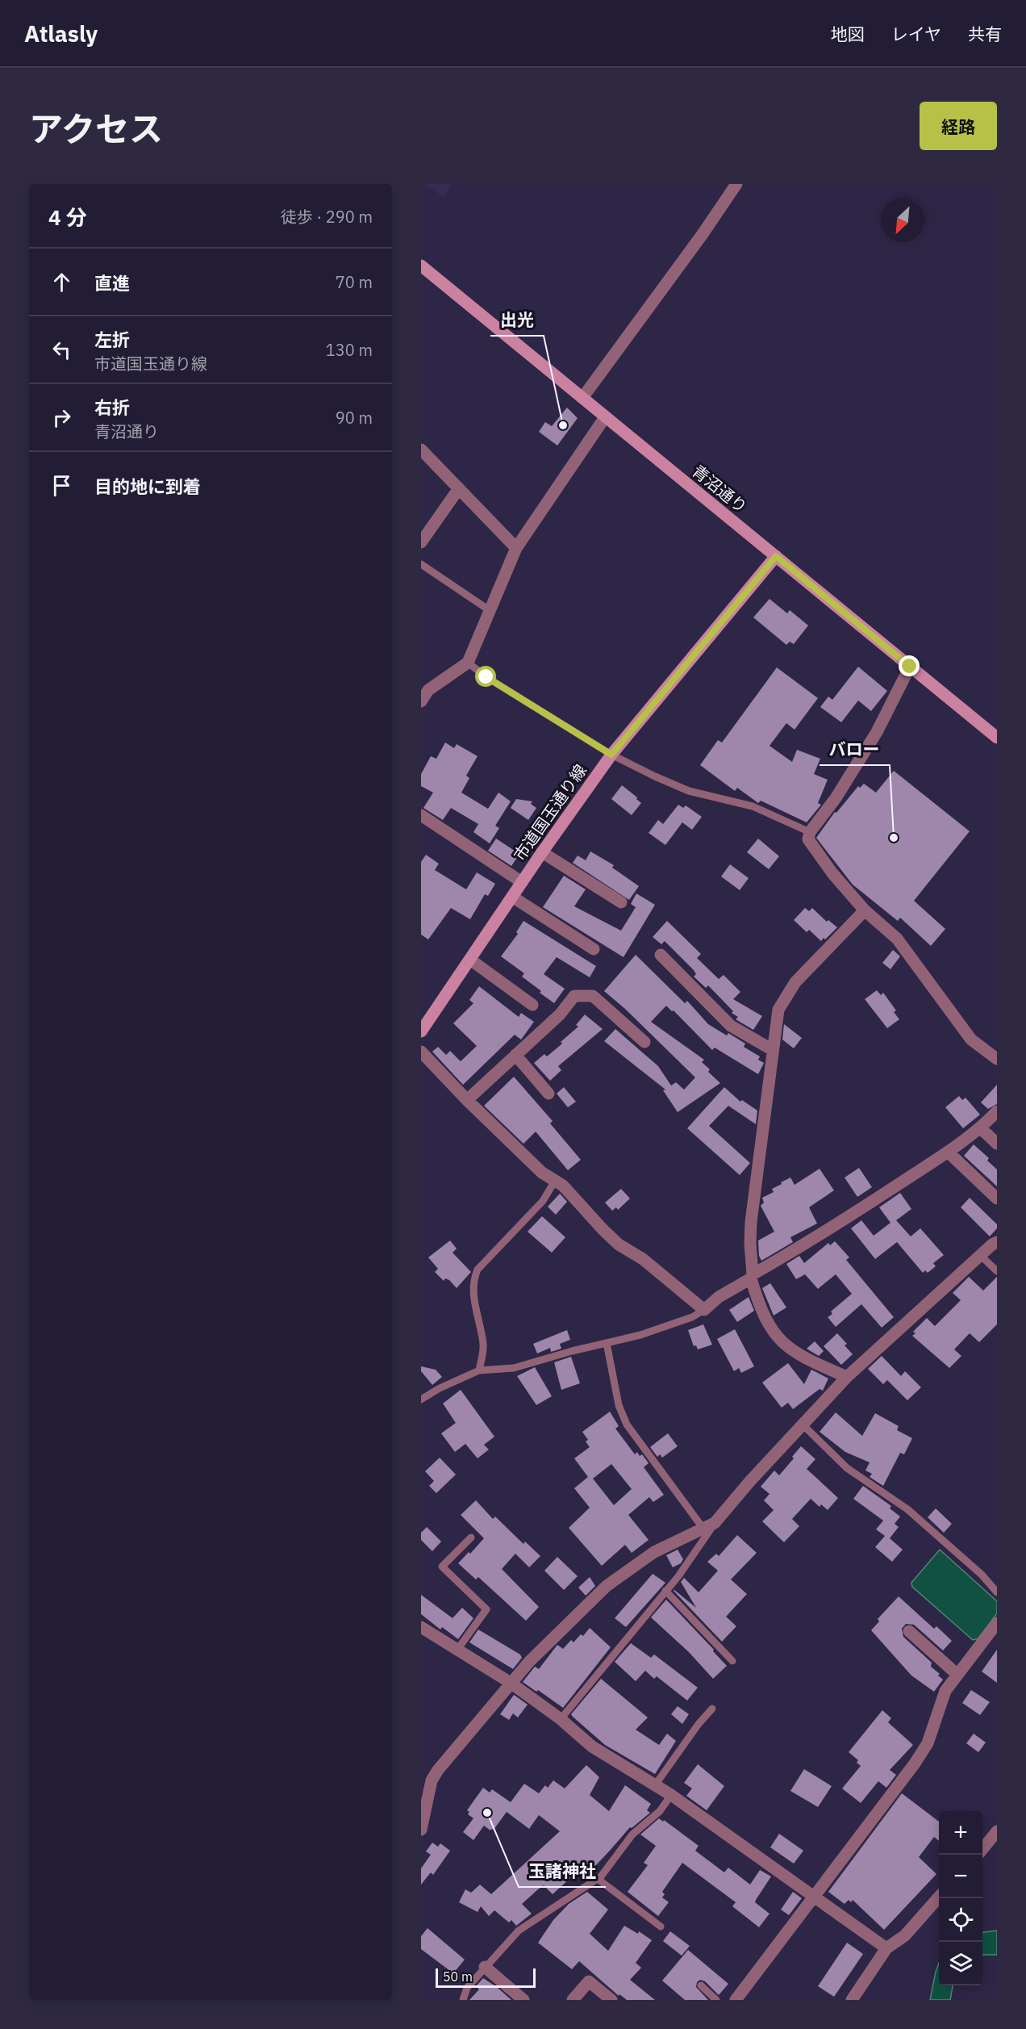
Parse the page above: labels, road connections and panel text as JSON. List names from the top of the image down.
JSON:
{
  "streets": {
    "street": ["青沼通り", "市道国玉通り線"]
  },
  "crossings": [
    ["青沼通り", "市道国玉通り線"]
  ],
  "places": ["出光", "バロー", "玉諸神社"],
  "scale_bar": "50 m",
  "north": "bottom left",
  "page": {
    "header": "Atlasly",
    "nav": ["地図", "レイヤ", "共有"],
    "title": "アクセス",
    "buttons": "経路",
    "heading": ["4 分", "徒歩 · 290 m"],
    "list": [
      ["直進", "70 m"],
      ["左折", "市道国玉通り線", "130 m"],
      ["右折", "青沼通り", "90 m"],
      "目的地に到着"
    ],
    "map_buttons": ["+", "−"],
    "scale": "50 m"
  }
}
